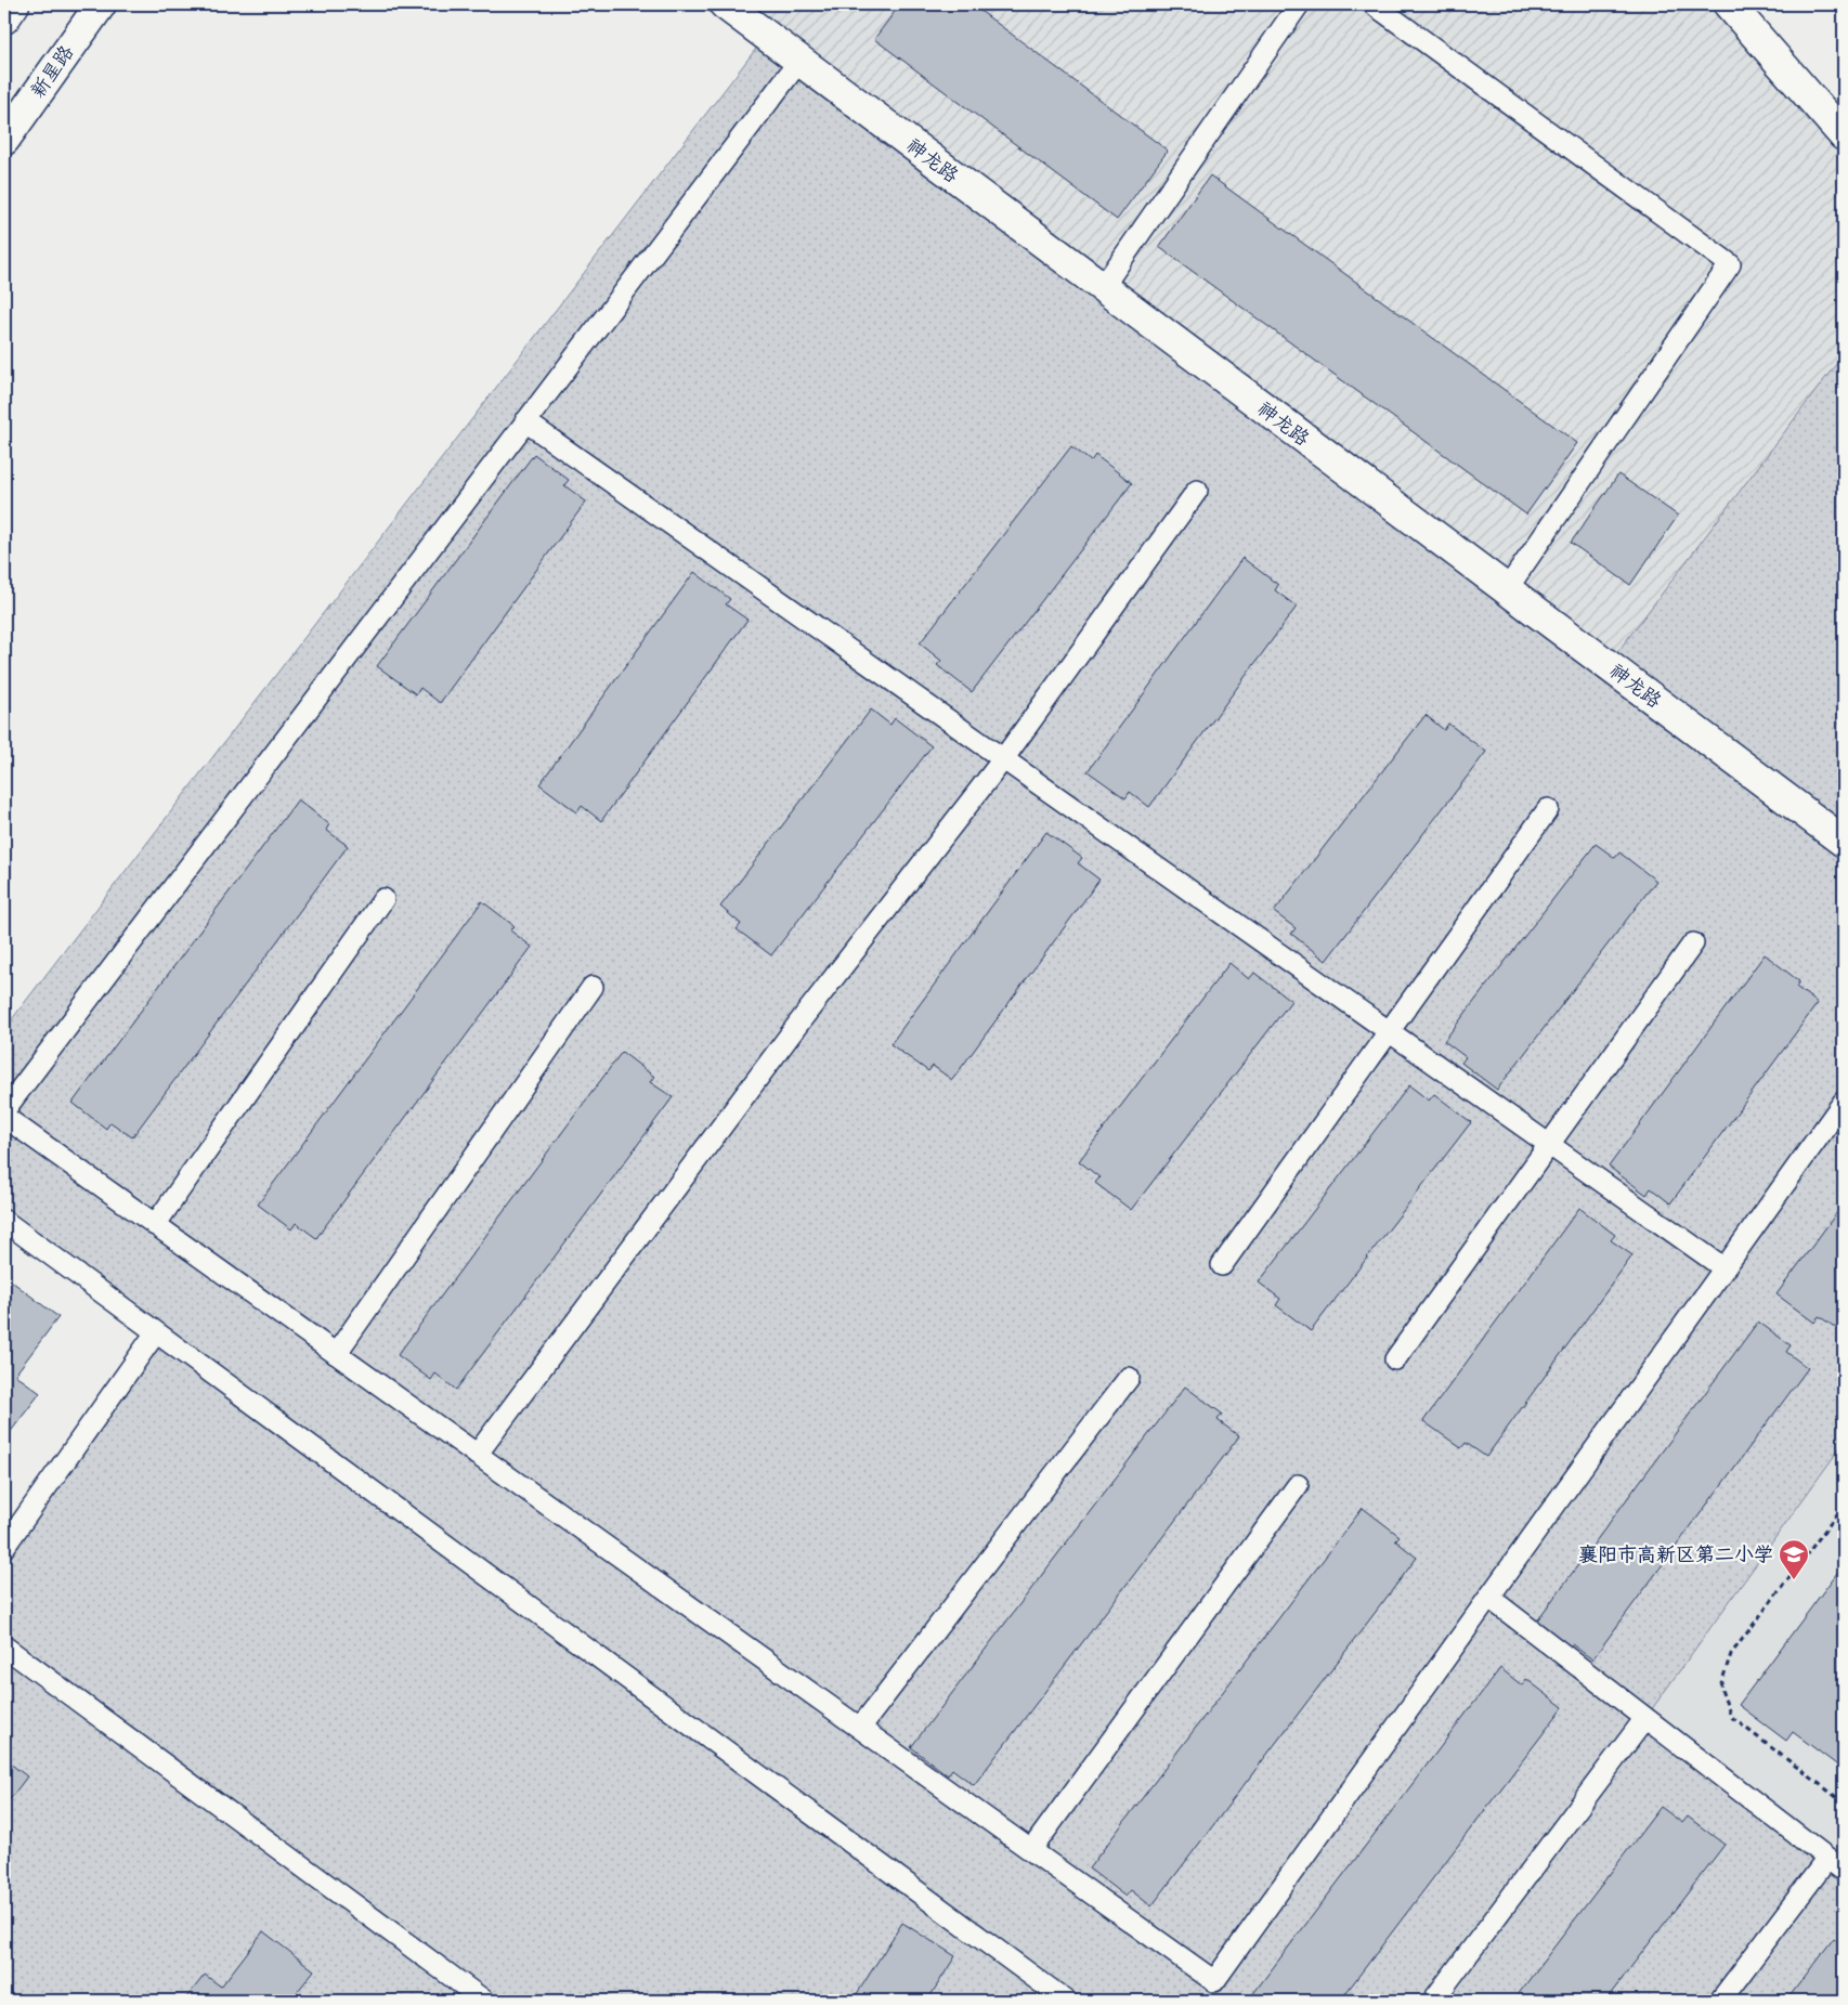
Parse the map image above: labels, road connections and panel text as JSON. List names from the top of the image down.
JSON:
{
  "streets": {
    "street": ["新星路", "神龙路"]
  },
  "places": {
    "school or university": ["襄阳市高新区第二小学"]
  }
}
